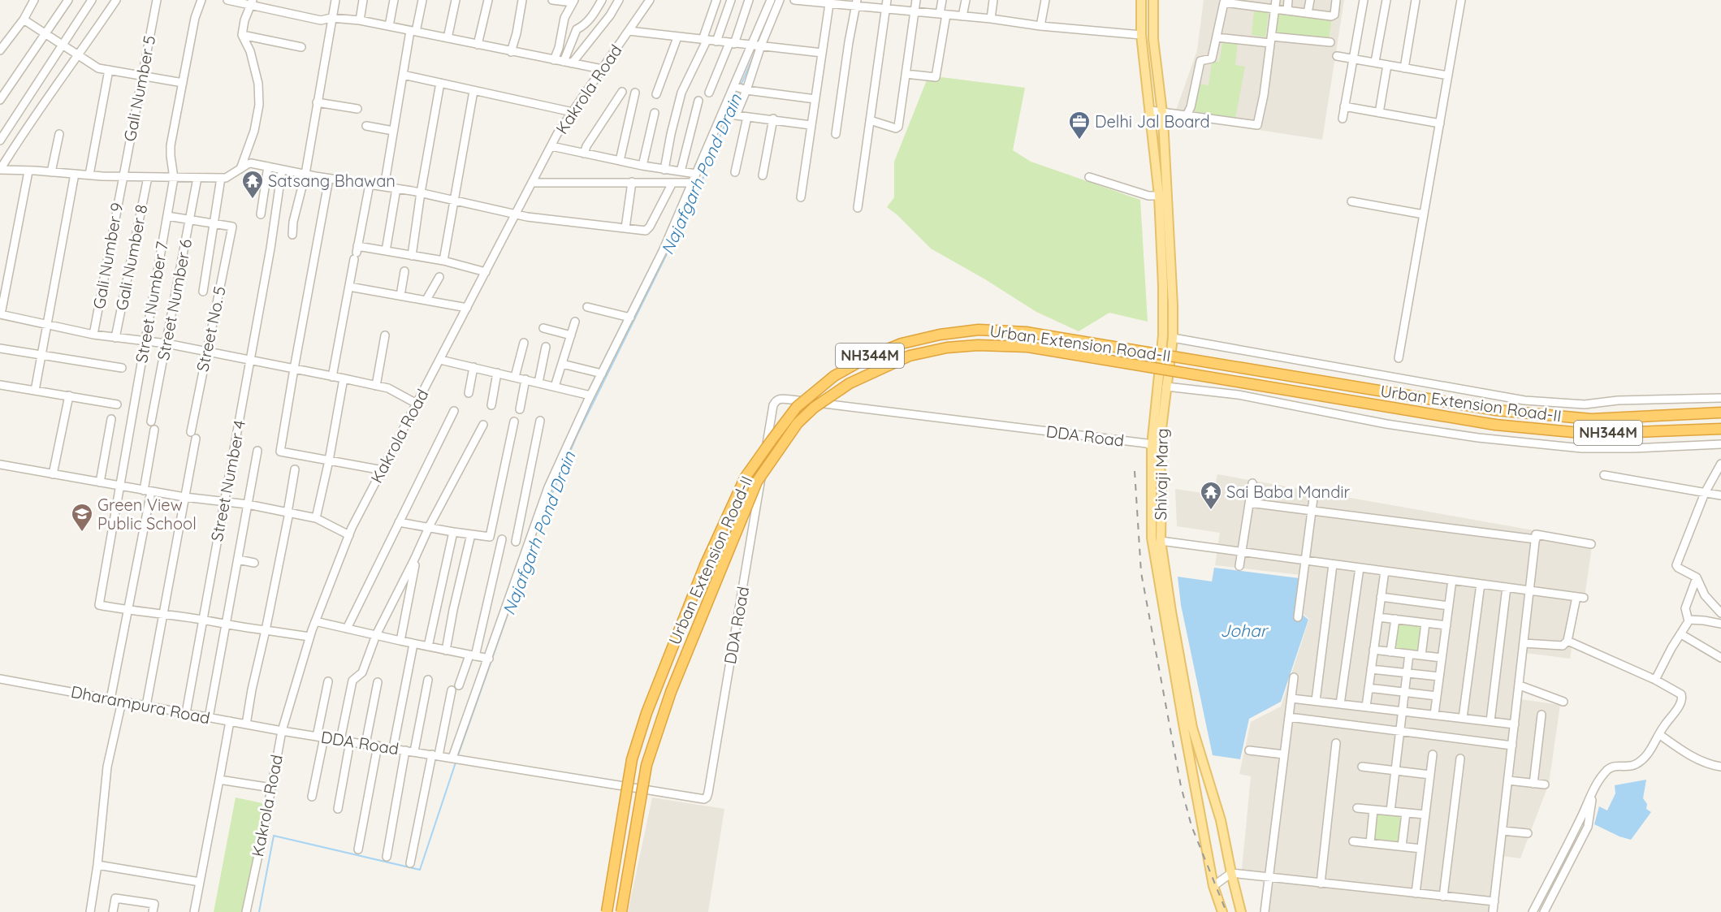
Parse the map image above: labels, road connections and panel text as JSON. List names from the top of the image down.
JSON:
{
  "streets": {
    "highway": ["Urban Extension Road-II", "NH344M"],
    "main road": ["Shivaji Marg"],
    "street": [
      "Gali Number 5",
      "Kakrola Road",
      "Gali Number 9",
      "Gali Number 8",
      "Street Number 6",
      "Street Number 7",
      "Street No. 5",
      "DDA Road",
      "Street Number 4",
      "Dharampura Road"
    ]
  },
  "crossings": [
    ["Gali Number 5", "Gali Number 9"],
    ["Kakrola Road", "DDA Road"],
    ["Kakrola Road", "Dharampura Road"],
    ["Street No. 5", "Dharampura Road"],
    ["DDA Road", "Shivaji Marg"],
    ["DDA Road", "Dharampura Road"],
    ["Street Number 4", "Dharampura Road"]
  ],
  "water": ["Najafgarh Pond Drain", "Johar"],
  "places": {
    "office": ["Delhi Jal Board"],
    "temple": ["Satsang Bhawan", "Sai Baba Mandir"],
    "school or university": ["Green View Public School"]
  }
}
